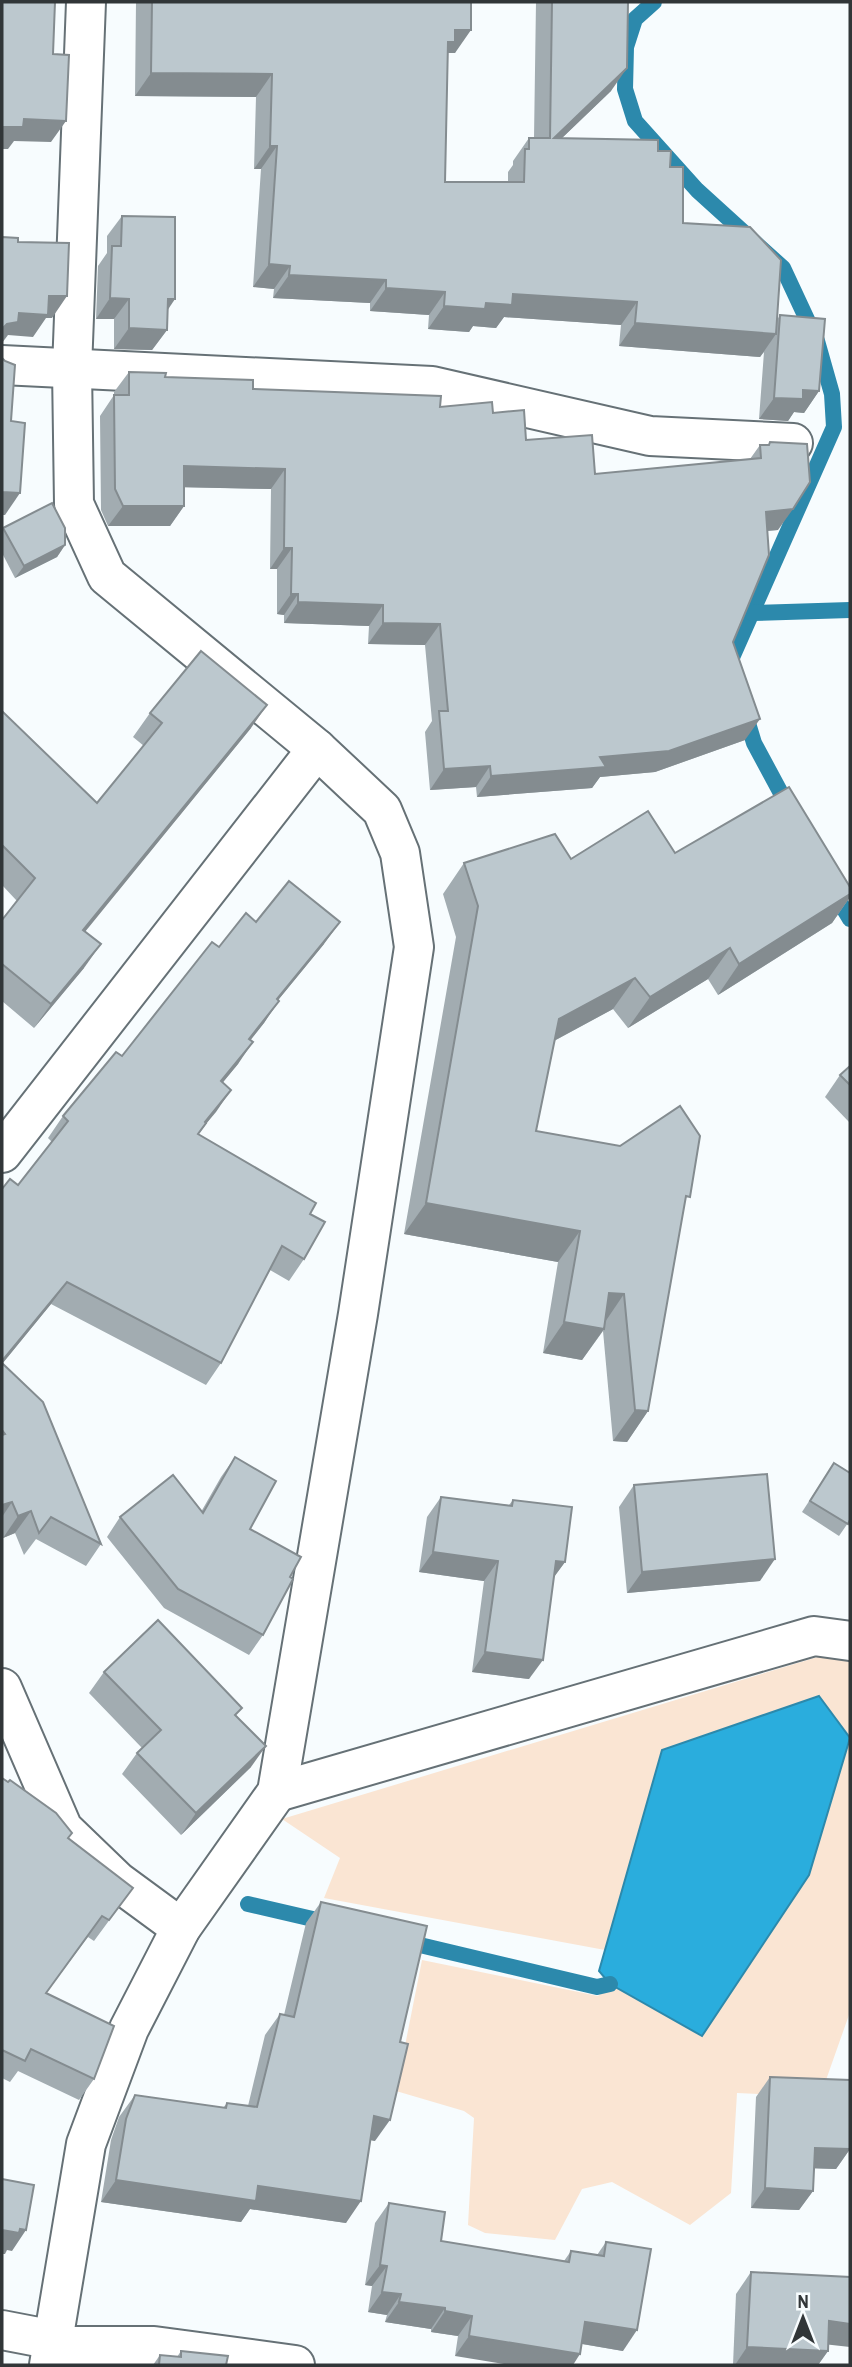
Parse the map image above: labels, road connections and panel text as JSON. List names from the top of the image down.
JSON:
{
  "north": "top"
}
